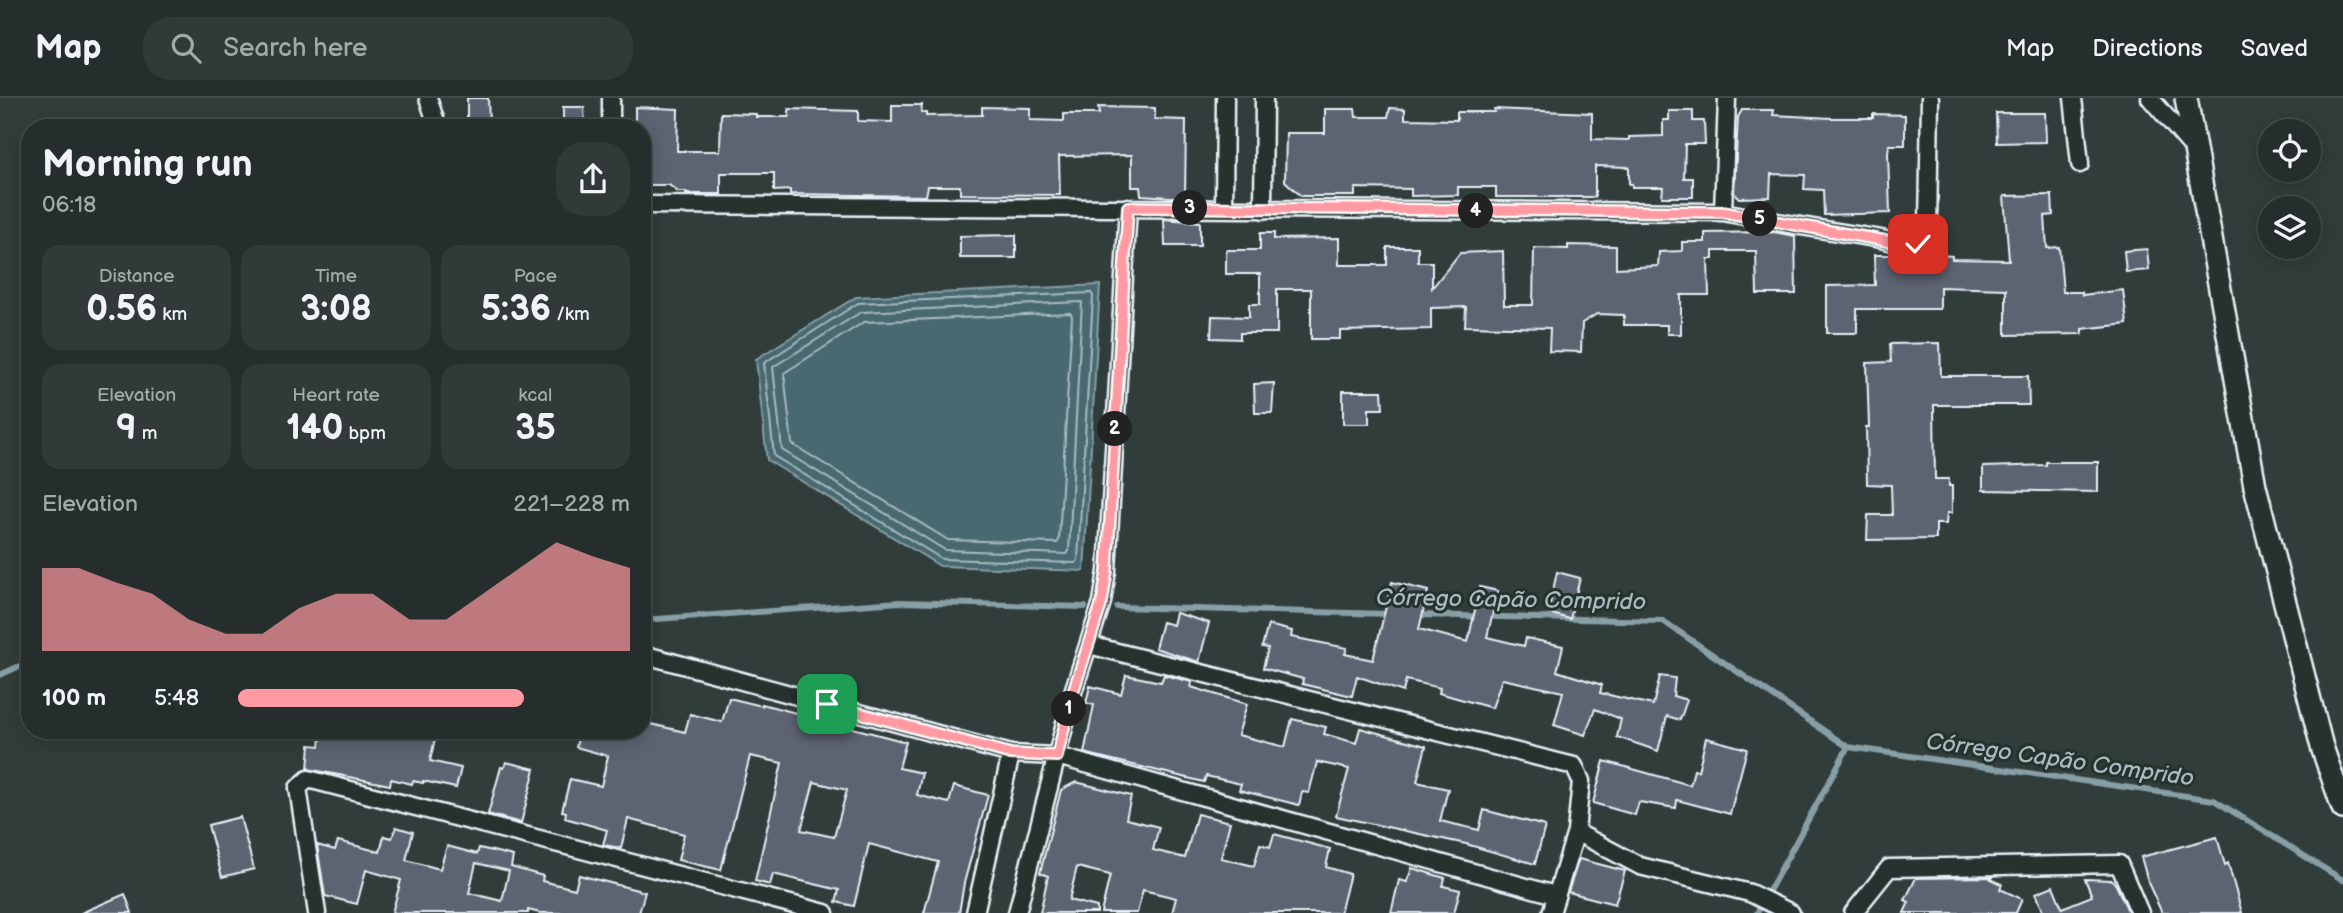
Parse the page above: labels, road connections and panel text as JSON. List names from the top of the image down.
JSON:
{
  "water": ["Córrego Capão Comprido"],
  "page": {
    "header": "Map",
    "search": "Search here",
    "nav": ["Map", "Directions", "Saved"],
    "heading": ["Morning run", "06:18"],
    "pins": [
      "3",
      "4",
      "5",
      "2",
      "1"
    ],
    "stats": [
      ["Distance", "0.56 km"],
      ["Time", "3:08"],
      ["Pace", "5:36 /km"],
      ["Elevation", "9 m"],
      ["Heart rate", "140 bpm"],
      ["kcal", "35"]
    ],
    "chart": ["Elevation", "221–228 m"],
    "list": [
      {
        "name": "100 m",
        "note": "5:48"
      }
    ]
  }
}
